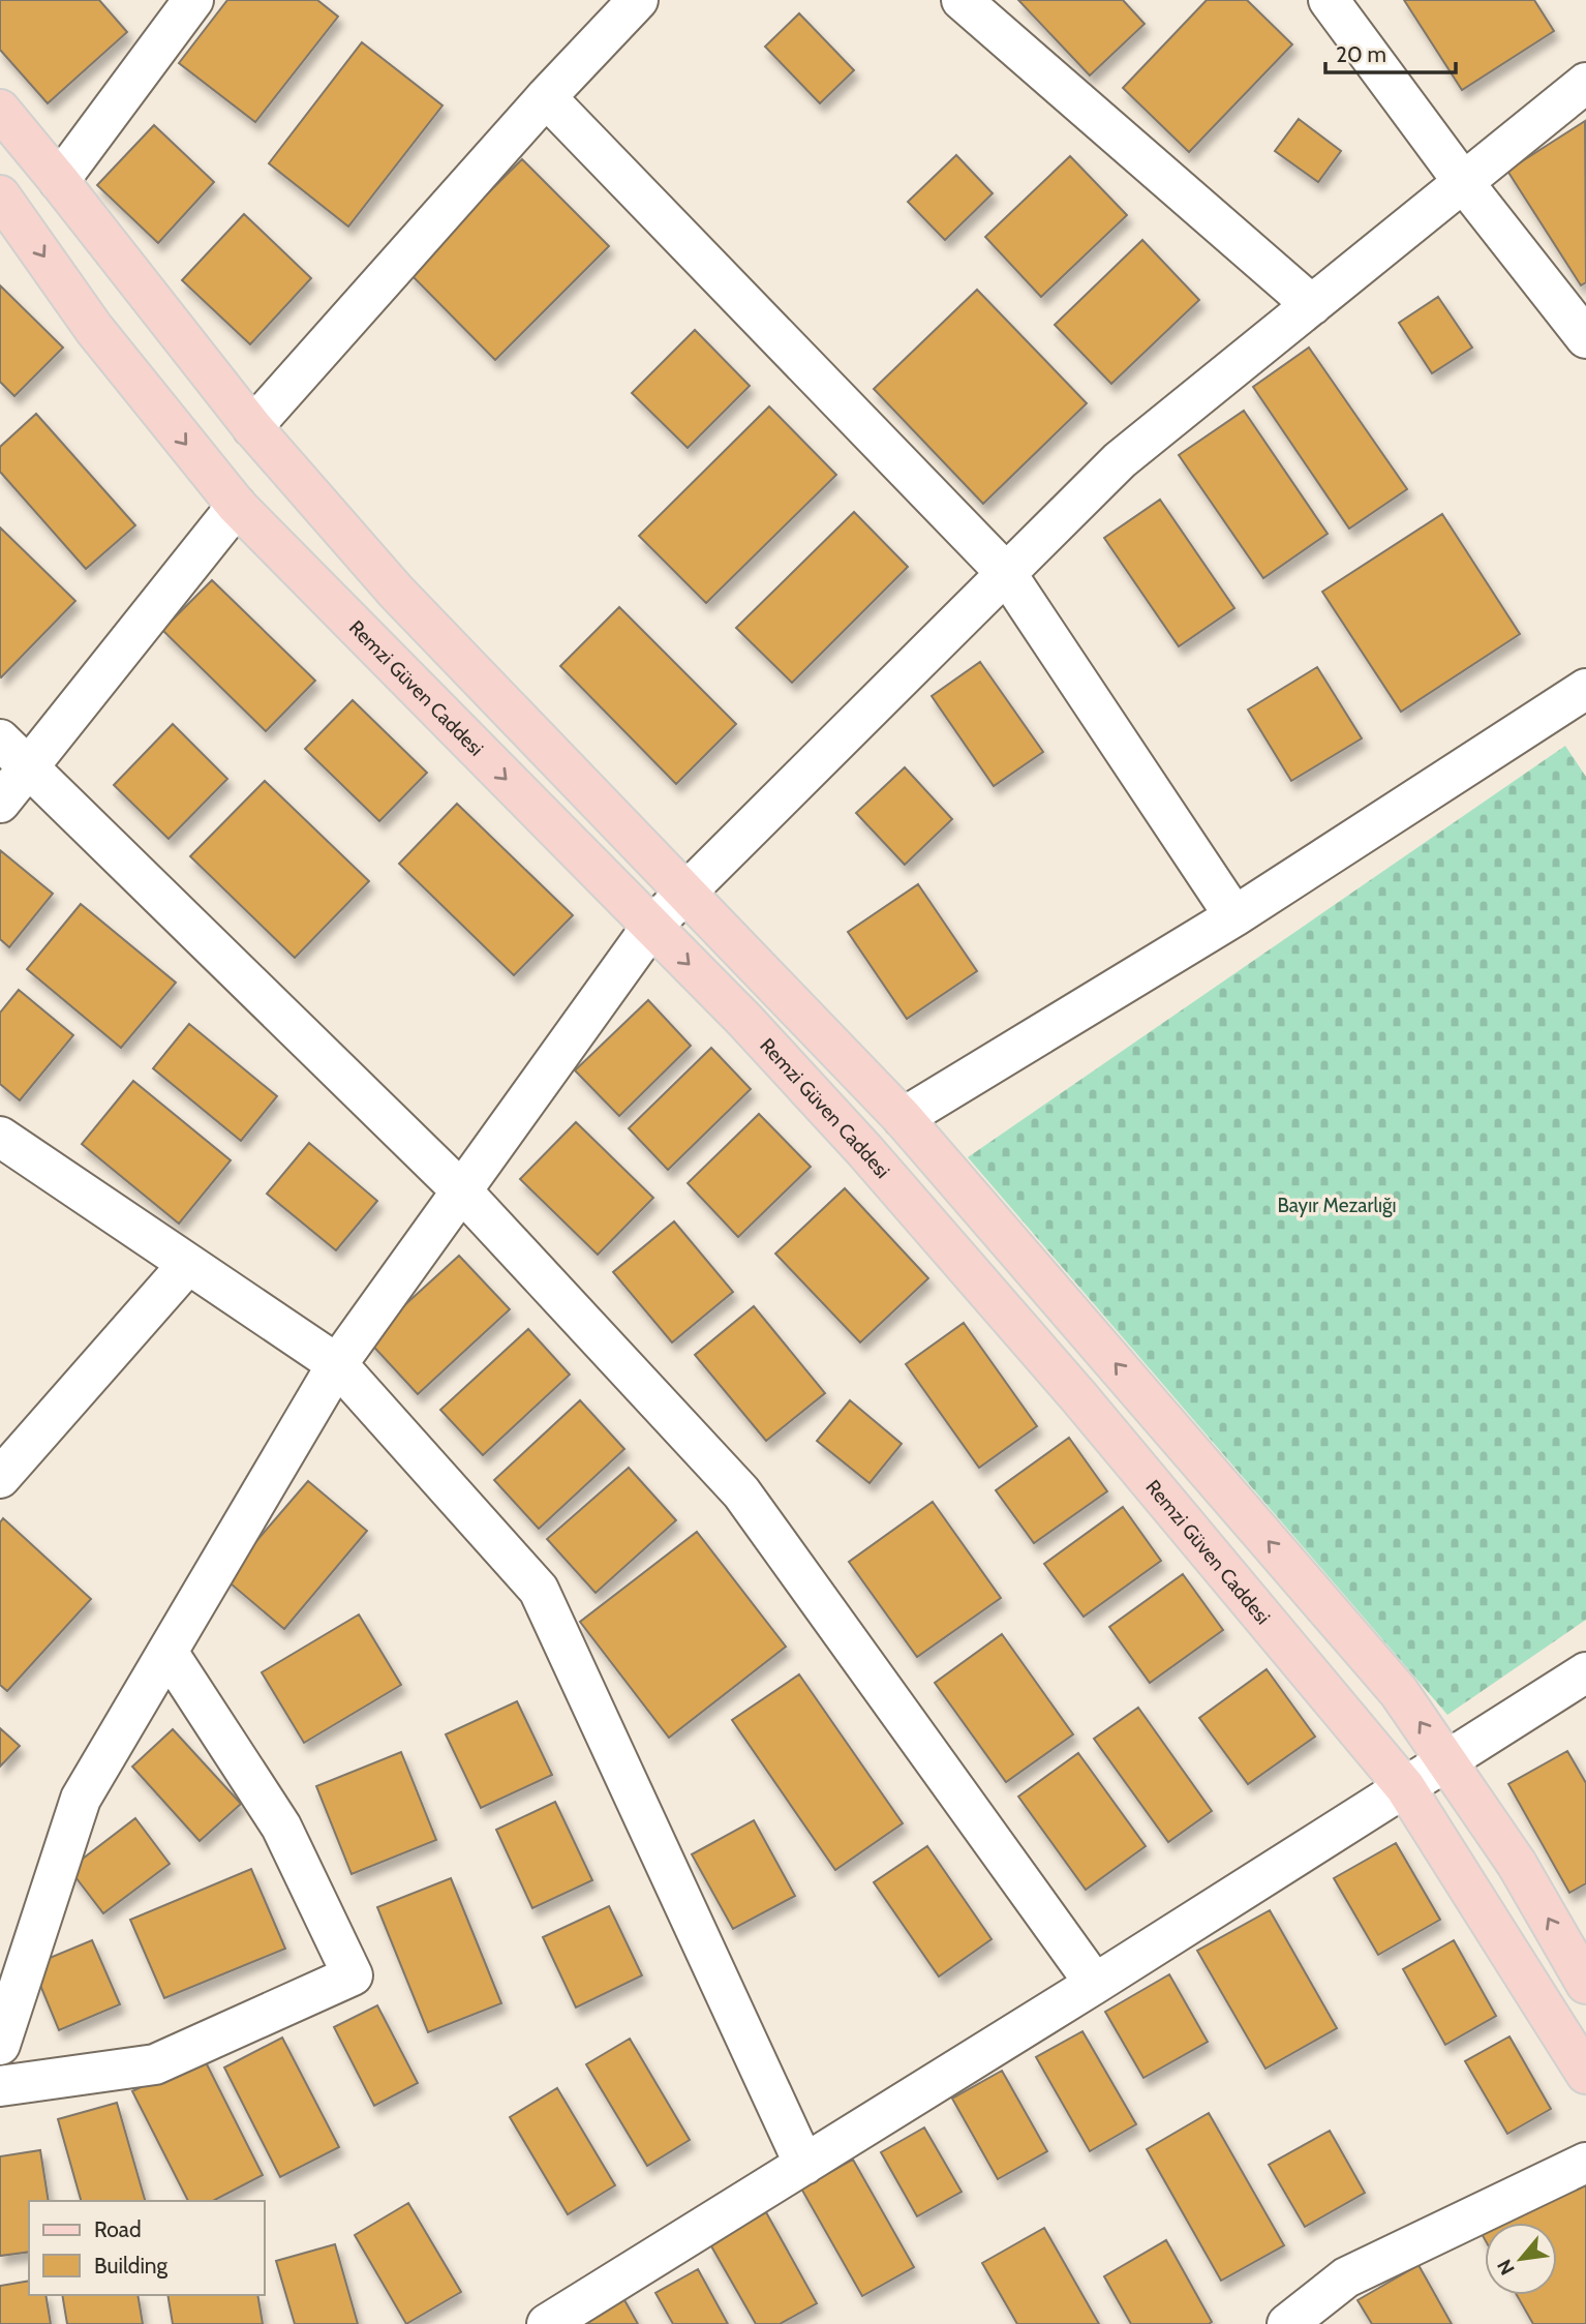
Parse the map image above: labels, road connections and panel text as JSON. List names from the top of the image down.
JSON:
{
  "streets": {
    "main road": ["Remzi Güven Caddesi"]
  },
  "parks": ["Bayır Mezarlığı"],
  "legend": ["Road", "Building"],
  "scale_bar": "20 m",
  "north": "bottom left"
}
